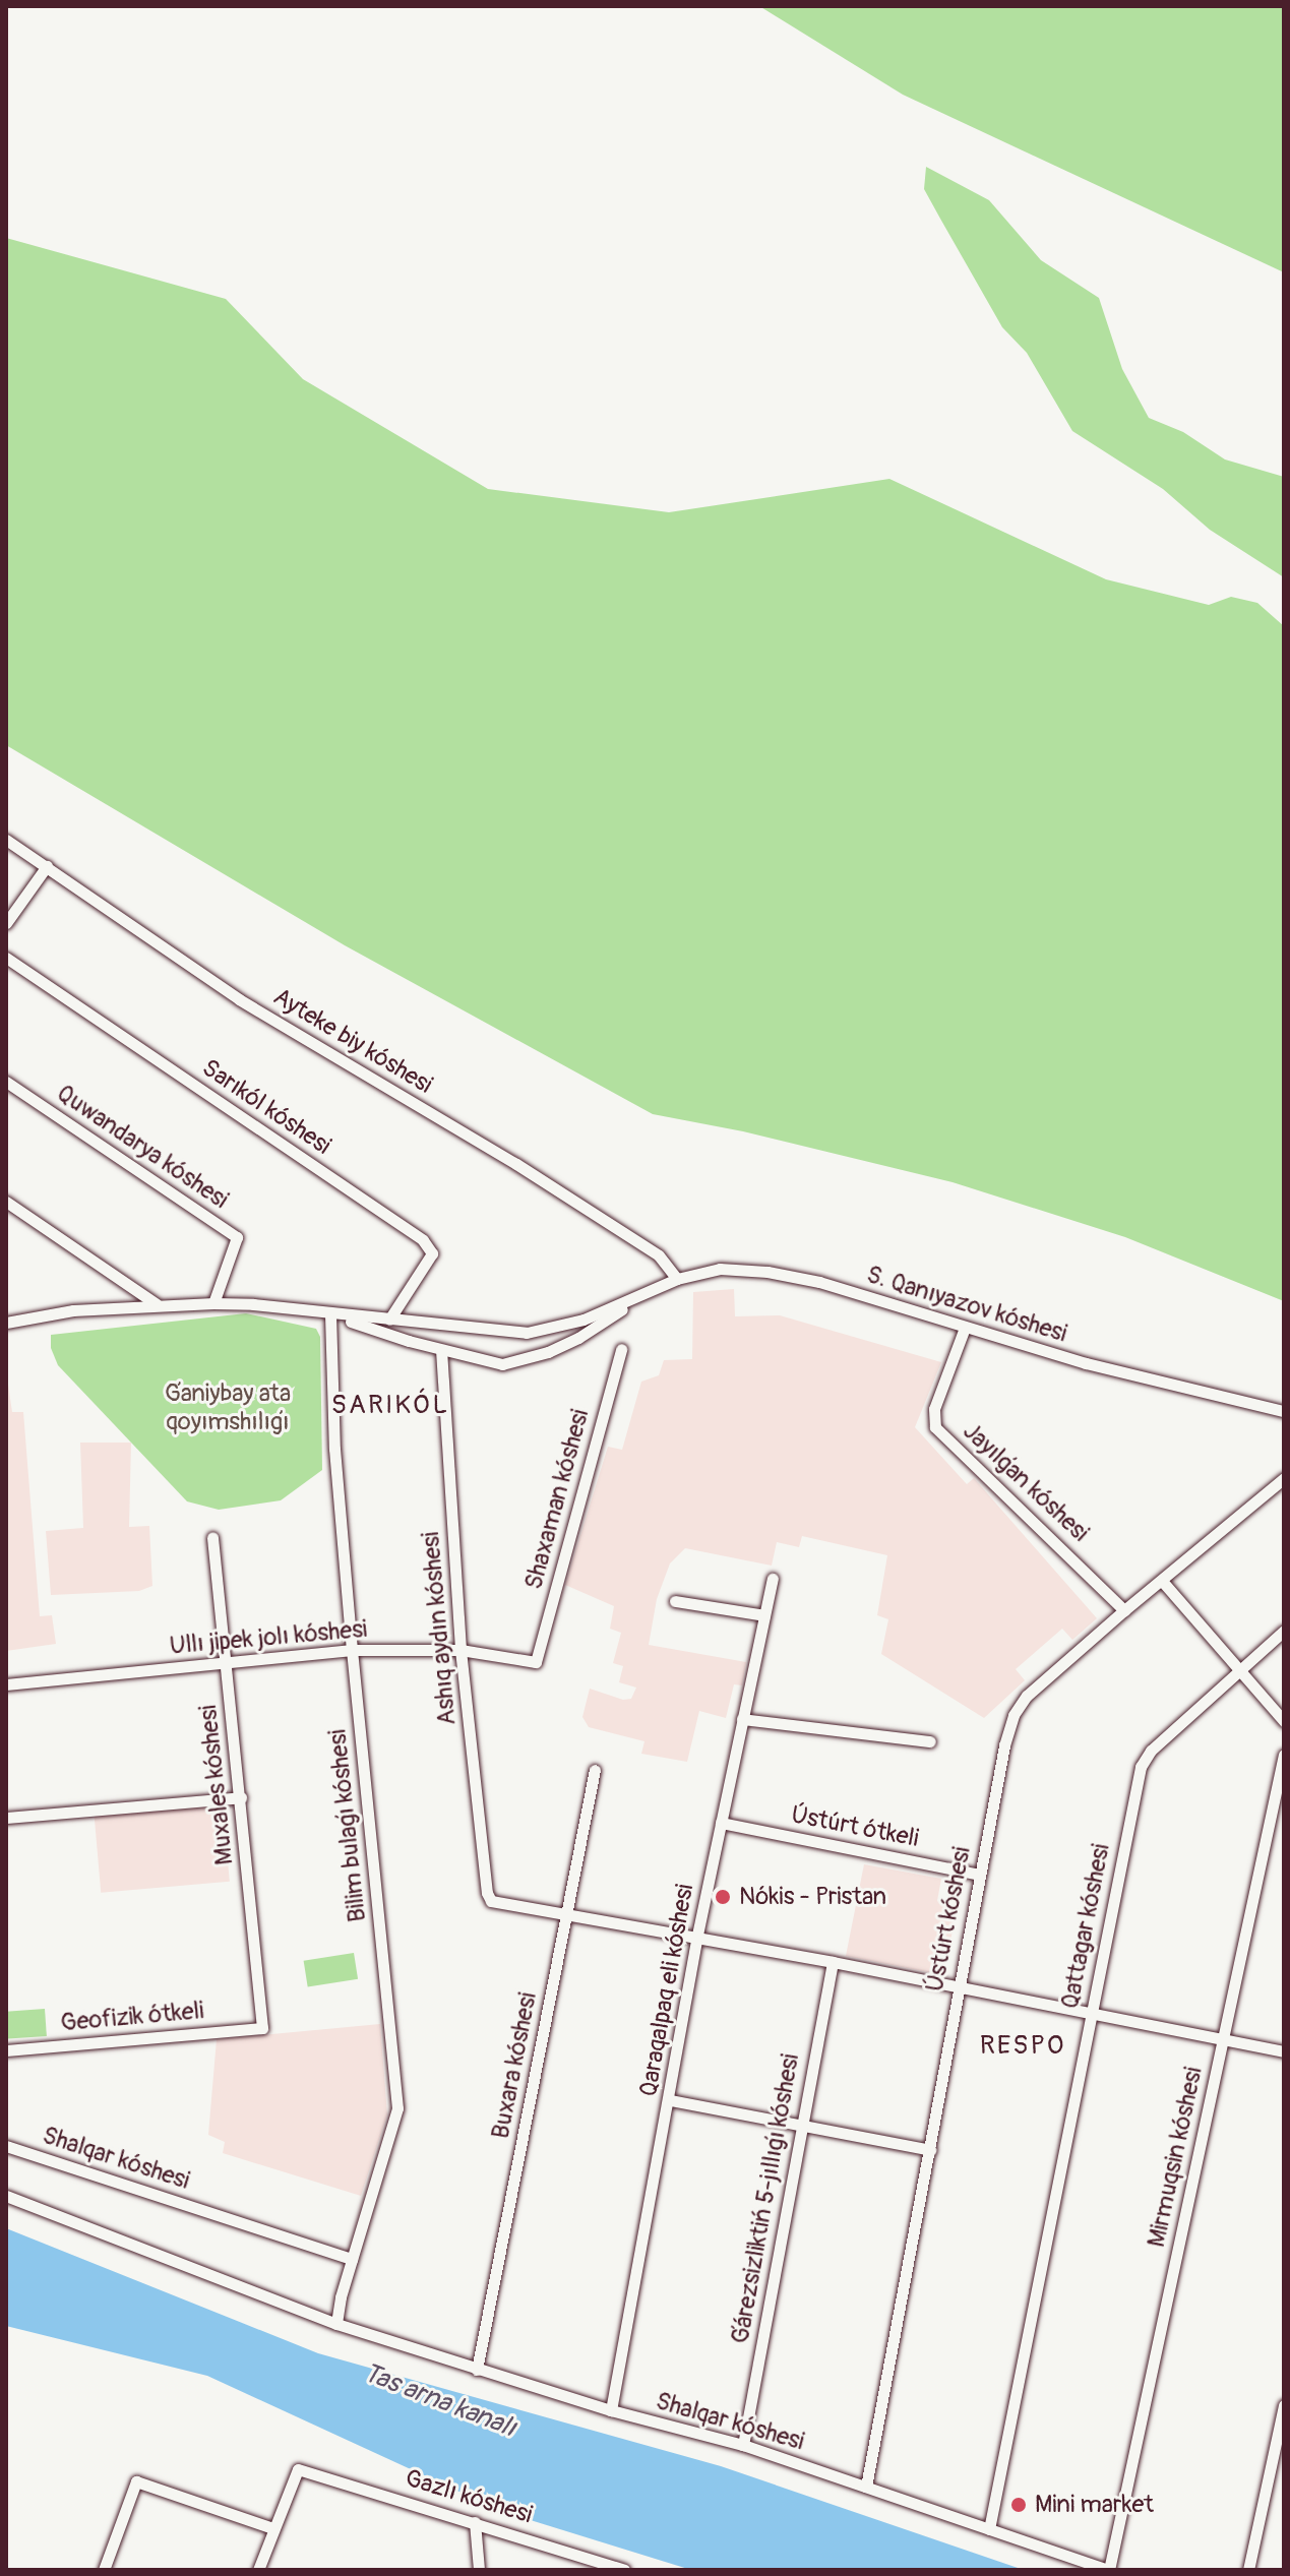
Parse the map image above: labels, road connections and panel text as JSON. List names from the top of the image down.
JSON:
{
  "streets": {
    "street": [
      "Ayteke biy kóshesi",
      "Sarıkól kóshesi",
      "Quwandarya kóshesi",
      "S. Qanıyazov kóshesi",
      "Jayılǵan kóshesi",
      "Shaxaman kóshesi",
      "Ashıq aydın kóshesi",
      "Ullı jipek jolı kóshesi",
      "Muxales kóshesi",
      "Bilim bulaǵı kóshesi",
      "Ústúrt ótkeli",
      "Ústúrt kóshesi",
      "Qattagar kóshesi",
      "Qaraqalpaq eli kóshesi",
      "Geofizik ótkeli",
      "Buxara kóshesi",
      "Mirmuqsin kóshesi",
      "Shalqar kóshesi",
      "Ǵárezsizliktiń 5-jıllıǵı kóshesi",
      "Gazlı kóshesi"
    ]
  },
  "crossings": [
    ["Ayteke biy kóshesi", "S. Qanıyazov kóshesi"],
    ["Sarıkól kóshesi", "S. Qanıyazov kóshesi"],
    ["Quwandarya kóshesi", "S. Qanıyazov kóshesi"],
    ["S. Qanıyazov kóshesi", "Jayılǵan kóshesi"],
    ["S. Qanıyazov kóshesi", "Ashıq aydın kóshesi"],
    ["S. Qanıyazov kóshesi", "Bilim bulaǵı kóshesi"],
    ["Jayılǵan kóshesi", "Ústúrt kóshesi"],
    ["Shaxaman kóshesi", "Ullı jipek jolı kóshesi"],
    ["Ashıq aydın kóshesi", "Ullı jipek jolı kóshesi"],
    ["Ashıq aydın kóshesi", "Buxara kóshesi"],
    ["Ullı jipek jolı kóshesi", "Muxales kóshesi"],
    ["Ullı jipek jolı kóshesi", "Bilim bulaǵı kóshesi"],
    ["Muxales kóshesi", "Geofizik ótkeli"],
    ["Bilim bulaǵı kóshesi", "Shalqar kóshesi"],
    ["Ústúrt ótkeli", "Ústúrt kóshesi"],
    ["Ústúrt ótkeli", "Qaraqalpaq eli kóshesi"],
    ["Ústúrt kóshesi", "Shalqar kóshesi"],
    ["Qattagar kóshesi", "Shalqar kóshesi"],
    ["Qaraqalpaq eli kóshesi", "Shalqar kóshesi"],
    ["Buxara kóshesi", "Shalqar kóshesi"],
    ["Mirmuqsin kóshesi", "Shalqar kóshesi"],
    ["Shalqar kóshesi", "Ǵárezsizliktiń 5-jıllıǵı kóshesi"]
  ],
  "districts": ["SARIKÓL", "RESPO"],
  "water": ["Tas arna kanalı"],
  "parks": ["Ǵaniybay ata qoyımshılıǵı"],
  "places": ["Nókis - Pristan", "Mini market"]
}
